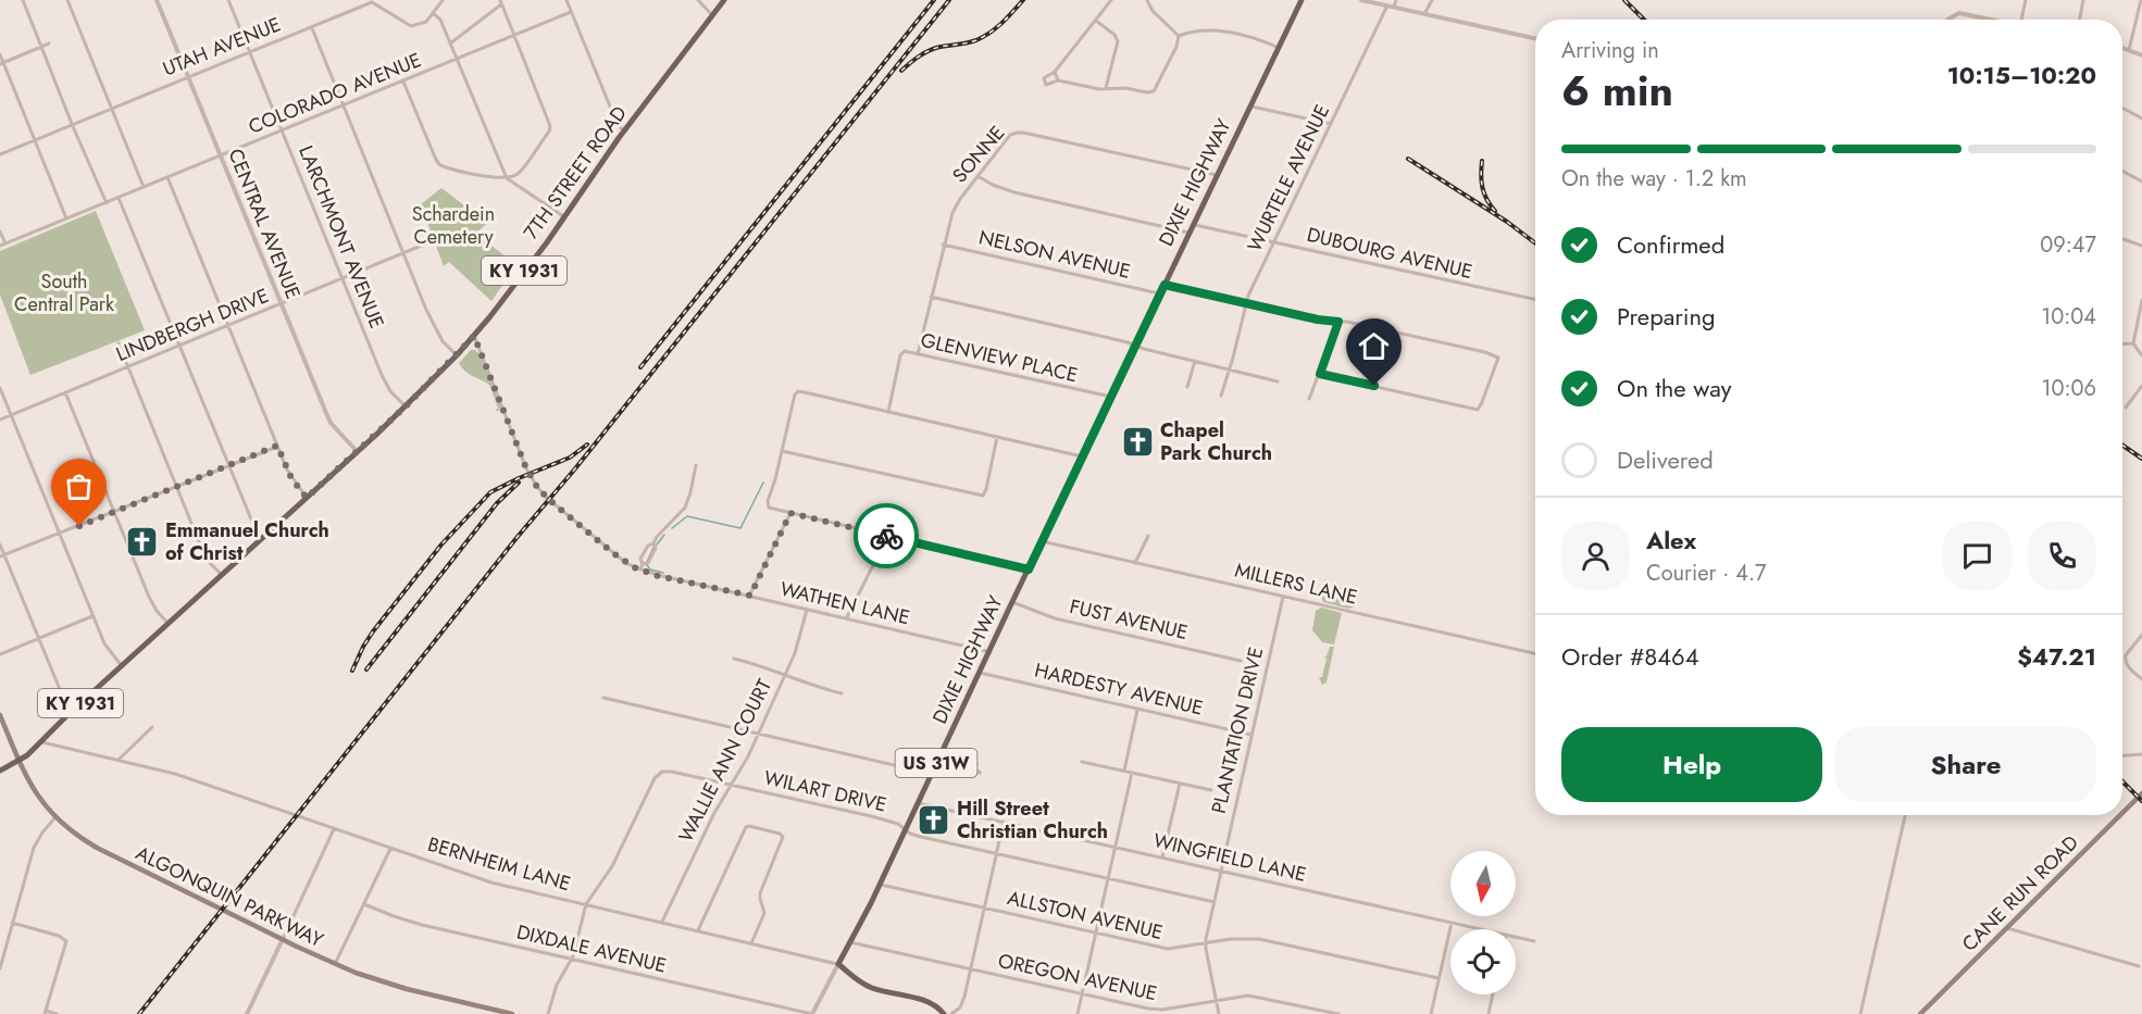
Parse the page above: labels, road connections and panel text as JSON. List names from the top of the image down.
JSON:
{
  "streets": {
    "main road": [
      "7TH STREET ROAD",
      "DIXIE HIGHWAY",
      "KY 1931",
      "US 31W",
      "BERNHEIM LANE",
      "CANE RUN ROAD",
      "ALGONQUIN PARKWAY"
    ],
    "street": [
      "UTAH AVENUE",
      "COLORADO AVENUE",
      "SONNE",
      "WURTELE AVENUE",
      "CENTRAL AVENUE",
      "LARCHMONT AVENUE",
      "DUBOURG AVENUE",
      "NELSON AVENUE",
      "LINDBERGH DRIVE",
      "GLENVIEW PLACE",
      "MILLERS LANE",
      "WATHEN LANE",
      "FUST AVENUE",
      "HARDESTY AVENUE",
      "PLANTATION DRIVE",
      "WALLIE ANN COURT",
      "WILART DRIVE",
      "WINGFIELD LANE",
      "ALLSTON AVENUE",
      "DIXDALE AVENUE",
      "OREGON AVENUE"
    ]
  },
  "crossings": [
    ["UTAH AVENUE", "CENTRAL AVENUE"],
    ["UTAH AVENUE", "LARCHMONT AVENUE"],
    ["COLORADO AVENUE", "CENTRAL AVENUE"],
    ["COLORADO AVENUE", "LARCHMONT AVENUE"],
    ["SONNE", "DIXIE HIGHWAY"],
    ["SONNE", "NELSON AVENUE"],
    ["SONNE", "GLENVIEW PLACE"],
    ["7TH STREET ROAD", "CENTRAL AVENUE"],
    ["7TH STREET ROAD", "LARCHMONT AVENUE"],
    ["7TH STREET ROAD", "WATHEN LANE"],
    ["7TH STREET ROAD", "BERNHEIM LANE"],
    ["7TH STREET ROAD", "ALGONQUIN PARKWAY"],
    ["WURTELE AVENUE", "DUBOURG AVENUE"],
    ["DIXIE HIGHWAY", "DUBOURG AVENUE"],
    ["DIXIE HIGHWAY", "NELSON AVENUE"],
    ["DIXIE HIGHWAY", "GLENVIEW PLACE"],
    ["DIXIE HIGHWAY", "MILLERS LANE"],
    ["DIXIE HIGHWAY", "WATHEN LANE"],
    ["DIXIE HIGHWAY", "FUST AVENUE"],
    ["DIXIE HIGHWAY", "HARDESTY AVENUE"],
    ["DIXIE HIGHWAY", "WILART DRIVE"],
    ["DIXIE HIGHWAY", "WINGFIELD LANE"],
    ["DIXIE HIGHWAY", "BERNHEIM LANE"],
    ["DIXIE HIGHWAY", "ALLSTON AVENUE"],
    ["DIXIE HIGHWAY", "DIXDALE AVENUE"],
    ["DIXIE HIGHWAY", "OREGON AVENUE"],
    ["CENTRAL AVENUE", "LINDBERGH DRIVE"],
    ["LARCHMONT AVENUE", "LINDBERGH DRIVE"],
    ["MILLERS LANE", "PLANTATION DRIVE"],
    ["WATHEN LANE", "WALLIE ANN COURT"],
    ["HARDESTY AVENUE", "PLANTATION DRIVE"],
    ["PLANTATION DRIVE", "WILART DRIVE"],
    ["PLANTATION DRIVE", "WINGFIELD LANE"],
    ["PLANTATION DRIVE", "ALLSTON AVENUE"],
    ["WALLIE ANN COURT", "WILART DRIVE"],
    ["WALLIE ANN COURT", "BERNHEIM LANE"],
    ["WILART DRIVE", "BERNHEIM LANE"]
  ],
  "parks": ["Schardein Cemetery", "South Central Park"],
  "places": {
    "church": ["Chapel Park Church", "Emmanuel Church of Christ", "Hill Street Christian Church"]
  },
  "north": "bottom",
  "page": {
    "heading": ["6 min", "Arriving in", "10:15–10:20"],
    "panel": [
      "Alex",
      "Courier · 4.7",
      "Order #8464",
      "$47.21"
    ],
    "bar": "On the way · 1.2 km",
    "list": [
      ["Confirmed", "09:47"],
      ["Preparing", "10:04"],
      ["On the way", "10:06"],
      "Delivered"
    ],
    "buttons": ["Help", "Share"]
  }
}
